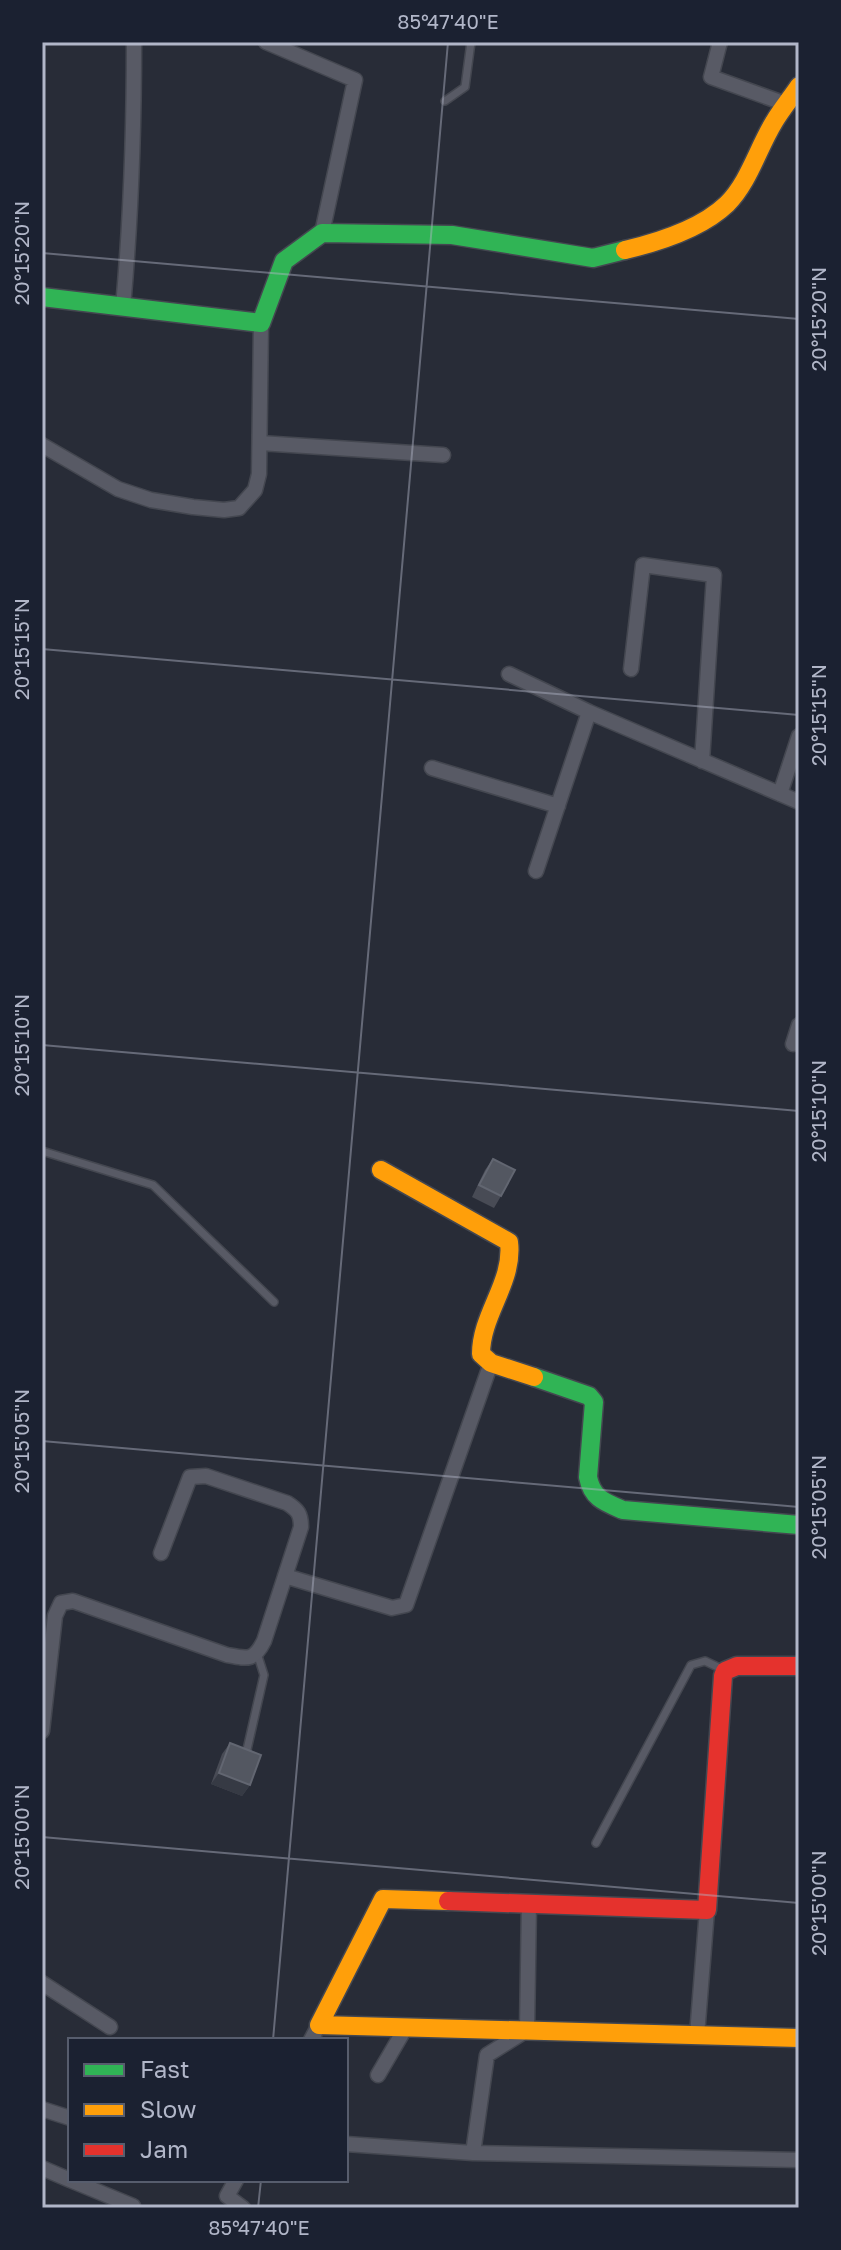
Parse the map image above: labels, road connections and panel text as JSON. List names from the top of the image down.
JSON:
{
  "legend": ["Fast", "Slow", "Jam"],
  "coordinates": [
    "85°47'40\"E",
    "20°15'20\"N",
    "20°15'15\"N",
    "20°15'10\"N",
    "20°15'05\"N",
    "20°15'00\"N"
  ]
}
